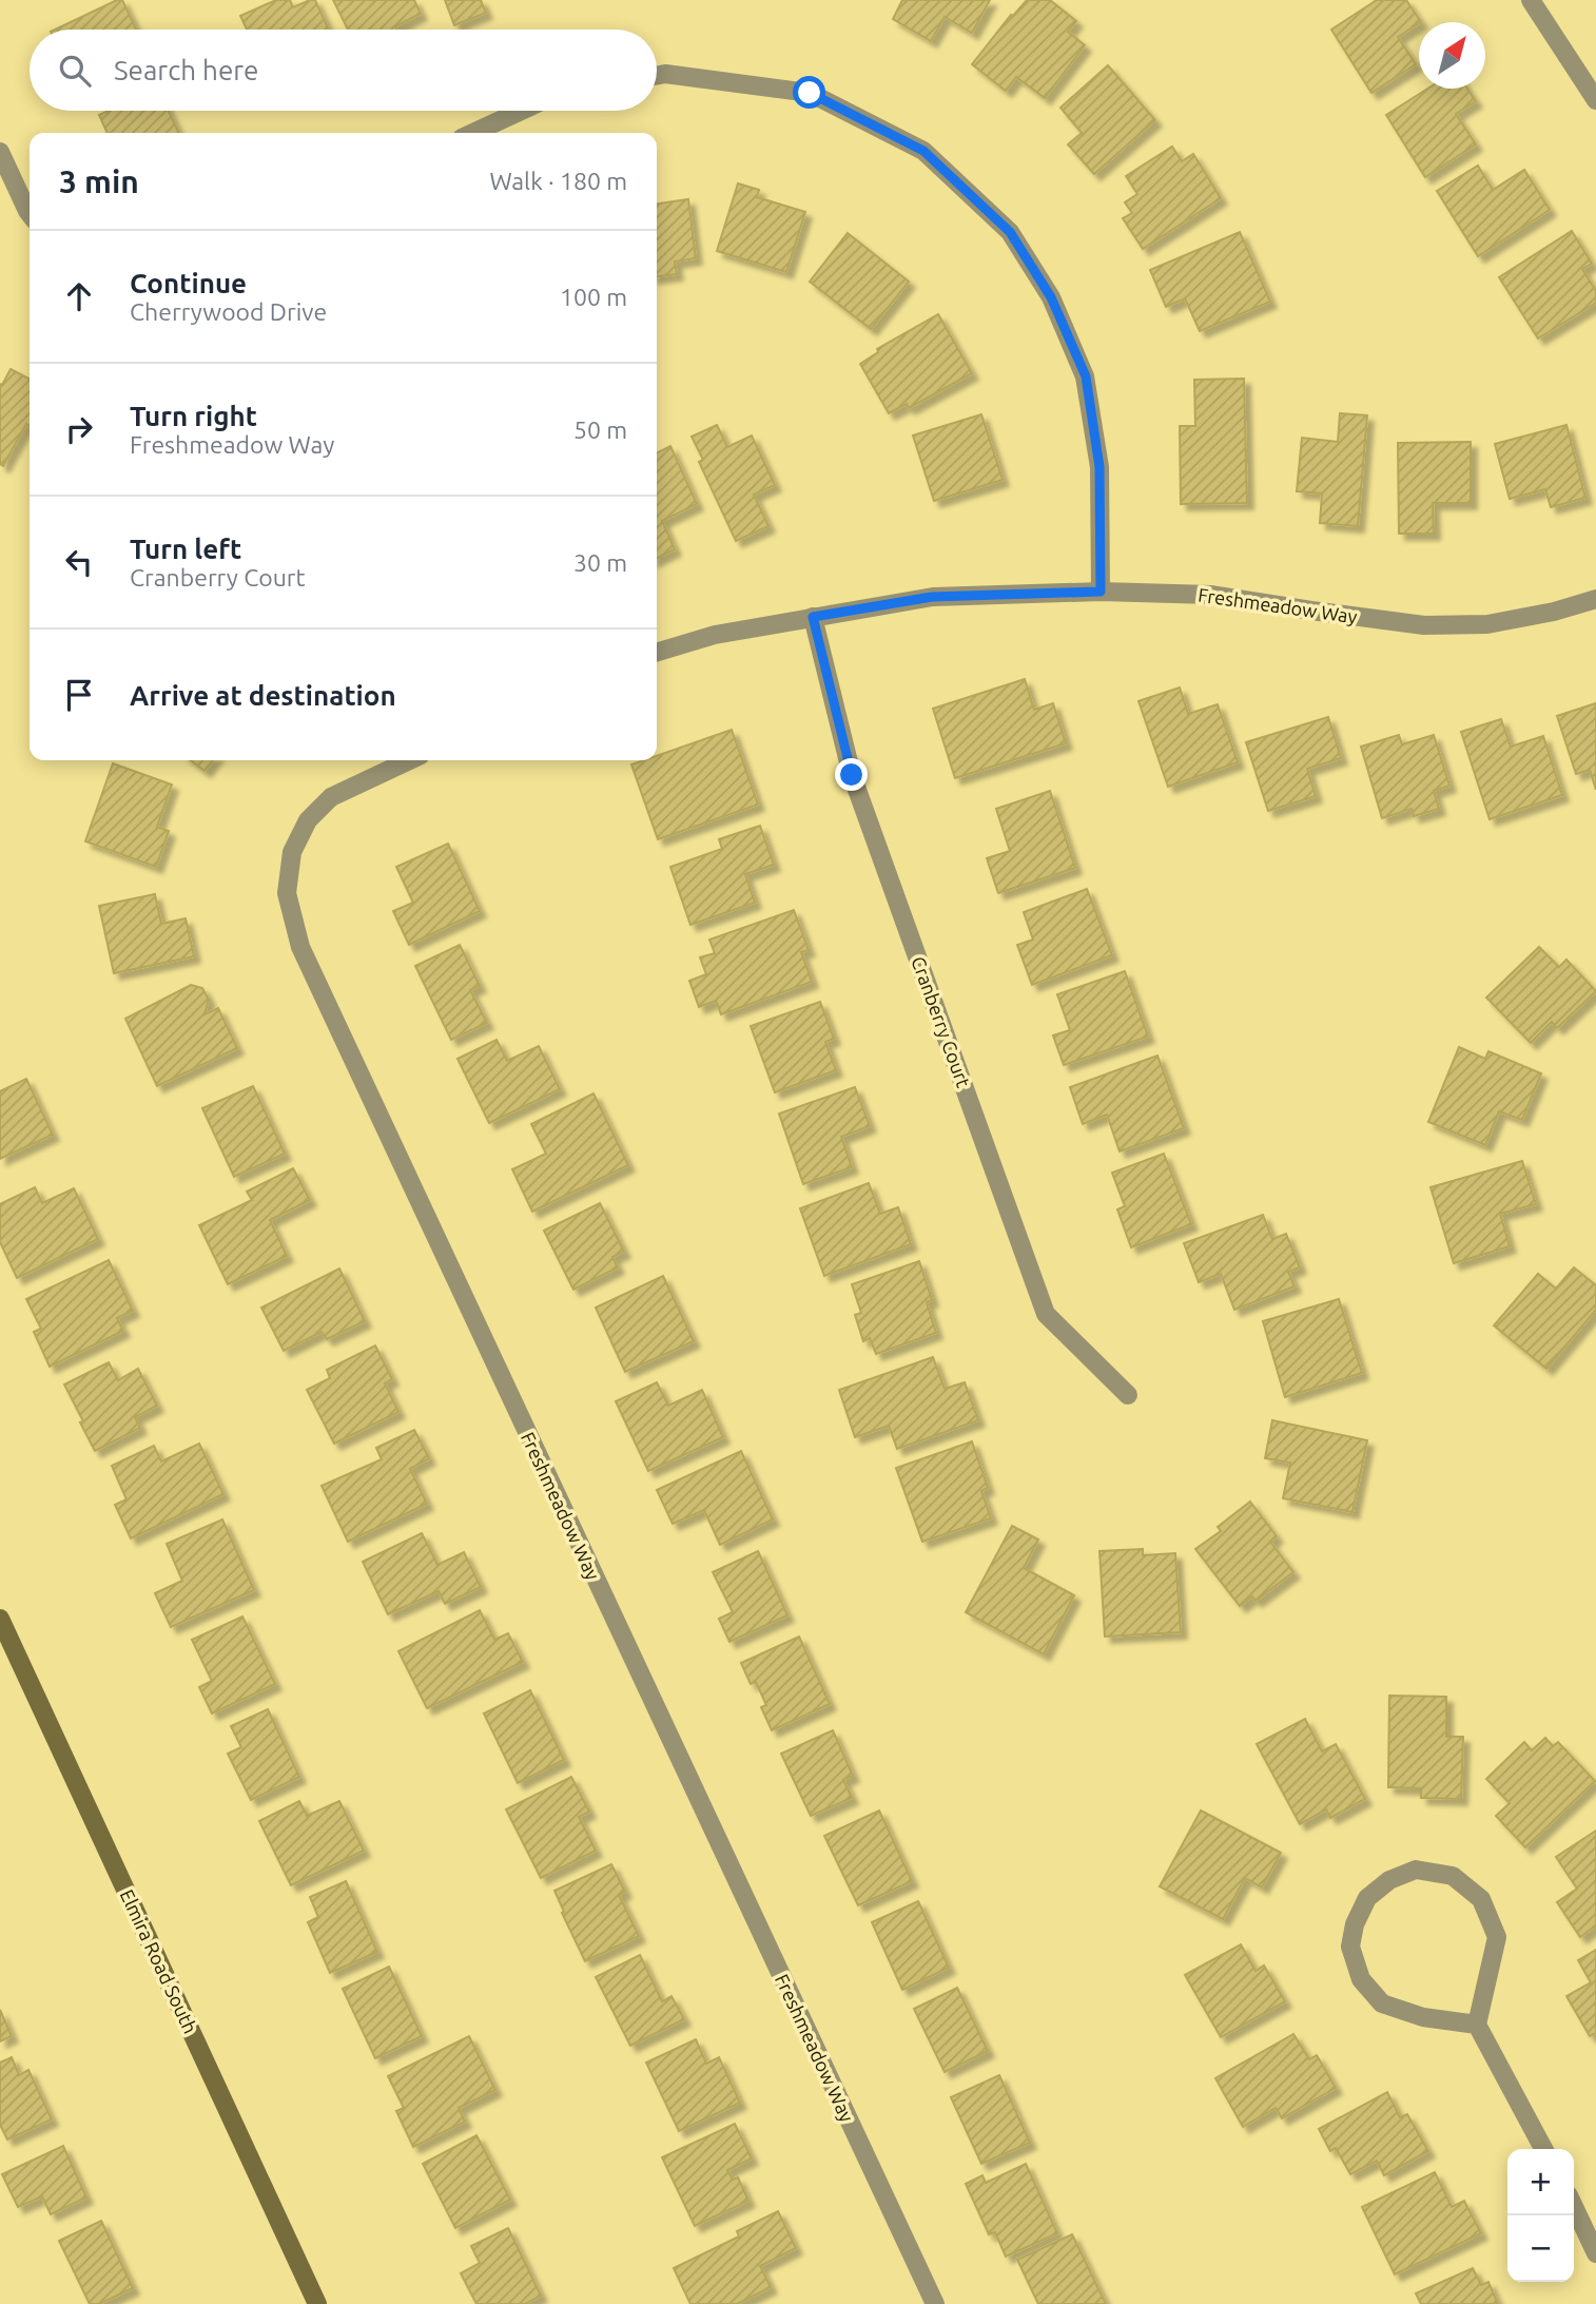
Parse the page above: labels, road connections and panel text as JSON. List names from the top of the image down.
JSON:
{
  "streets": {
    "street": ["Freshmeadow Way", "Cranberry Court", "Elmira Road South"]
  },
  "crossings": [
    ["Freshmeadow Way", "Cranberry Court"]
  ],
  "north": "top right",
  "page": {
    "search": "Search here",
    "heading": ["3 min", "Walk · 180 m"],
    "list": [
      ["Continue", "Cherrywood Drive", "100 m"],
      ["Turn right", "Freshmeadow Way", "50 m"],
      ["Turn left", "Cranberry Court", "30 m"],
      "Arrive at destination"
    ],
    "map_buttons": ["+", "−"]
  }
}
